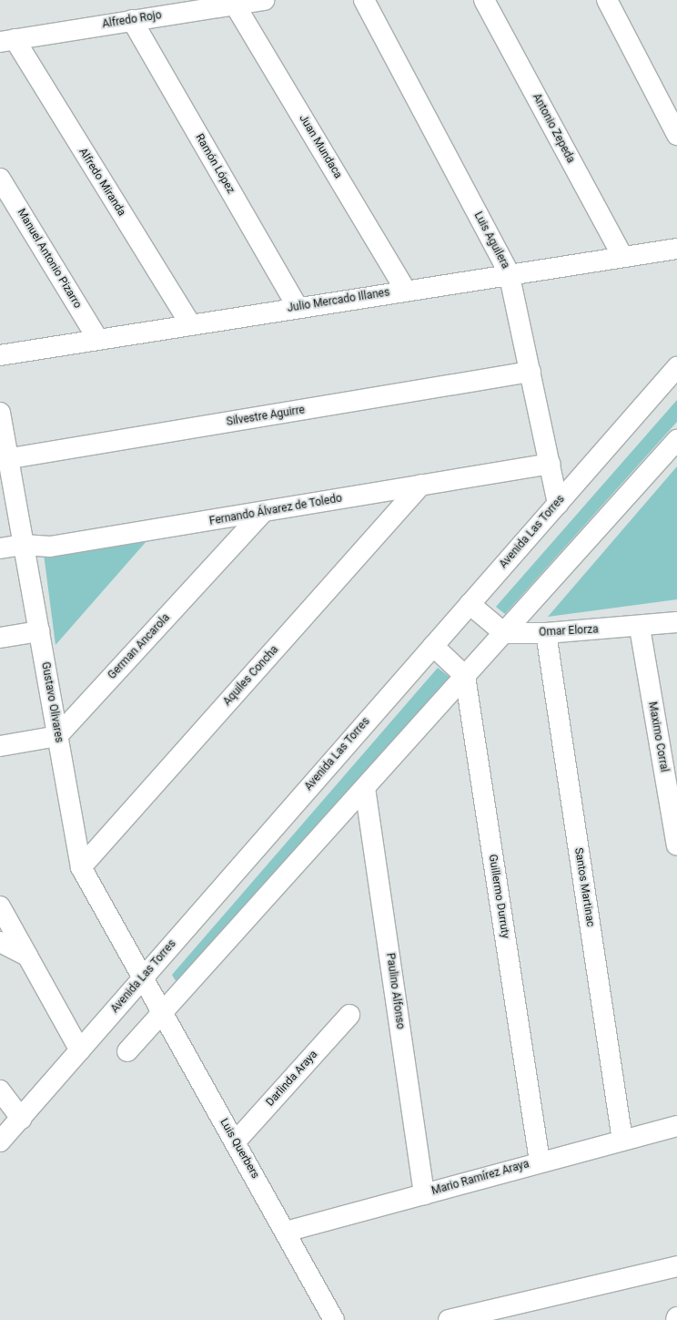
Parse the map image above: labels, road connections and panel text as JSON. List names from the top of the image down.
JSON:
{
  "streets": {
    "street": [
      "Alfredo Rojo",
      "Antonio Zepeda",
      "Juan Mundaca",
      "Ramón López",
      "Alfredo Miranda",
      "Luis Aguilera",
      "Manuel Antonio Pizarro",
      "Julio Mercado Illanes",
      "Silvestre Aguirre",
      "Fernando Álvarez de Toledo",
      "Avenida Las Torres",
      "Omar Elorza",
      "German Ancarola",
      "Aquiles Concha",
      "Gustavo Olivares",
      "Maximo Corral",
      "Santos Martinac",
      "Guillermo Durruty",
      "Paulino Alfonso",
      "Darlinda Araya",
      "Luis Querbers",
      "Mario Ramírez Araya"
    ]
  },
  "crossings": [
    ["Alfredo Rojo", "Juan Mundaca"],
    ["Alfredo Rojo", "Ramón López"],
    ["Alfredo Rojo", "Alfredo Miranda"],
    ["Antonio Zepeda", "Julio Mercado Illanes"],
    ["Juan Mundaca", "Julio Mercado Illanes"],
    ["Ramón López", "Julio Mercado Illanes"],
    ["Alfredo Miranda", "Julio Mercado Illanes"],
    ["Luis Aguilera", "Julio Mercado Illanes"],
    ["Luis Aguilera", "Silvestre Aguirre"],
    ["Luis Aguilera", "Fernando Álvarez de Toledo"],
    ["Luis Aguilera", "Avenida Las Torres"],
    ["Manuel Antonio Pizarro", "Julio Mercado Illanes"],
    ["Silvestre Aguirre", "Gustavo Olivares"],
    ["Fernando Álvarez de Toledo", "German Ancarola"],
    ["Fernando Álvarez de Toledo", "Aquiles Concha"],
    ["Fernando Álvarez de Toledo", "Gustavo Olivares"],
    ["Avenida Las Torres", "Gustavo Olivares"],
    ["Avenida Las Torres", "Luis Querbers"],
    ["Omar Elorza", "Maximo Corral"],
    ["Omar Elorza", "Santos Martinac"],
    ["German Ancarola", "Gustavo Olivares"],
    ["Aquiles Concha", "Gustavo Olivares"],
    ["Gustavo Olivares", "Luis Querbers"],
    ["Santos Martinac", "Mario Ramírez Araya"],
    ["Guillermo Durruty", "Mario Ramírez Araya"],
    ["Paulino Alfonso", "Mario Ramírez Araya"],
    ["Darlinda Araya", "Luis Querbers"],
    ["Luis Querbers", "Mario Ramírez Araya"]
  ]
}
